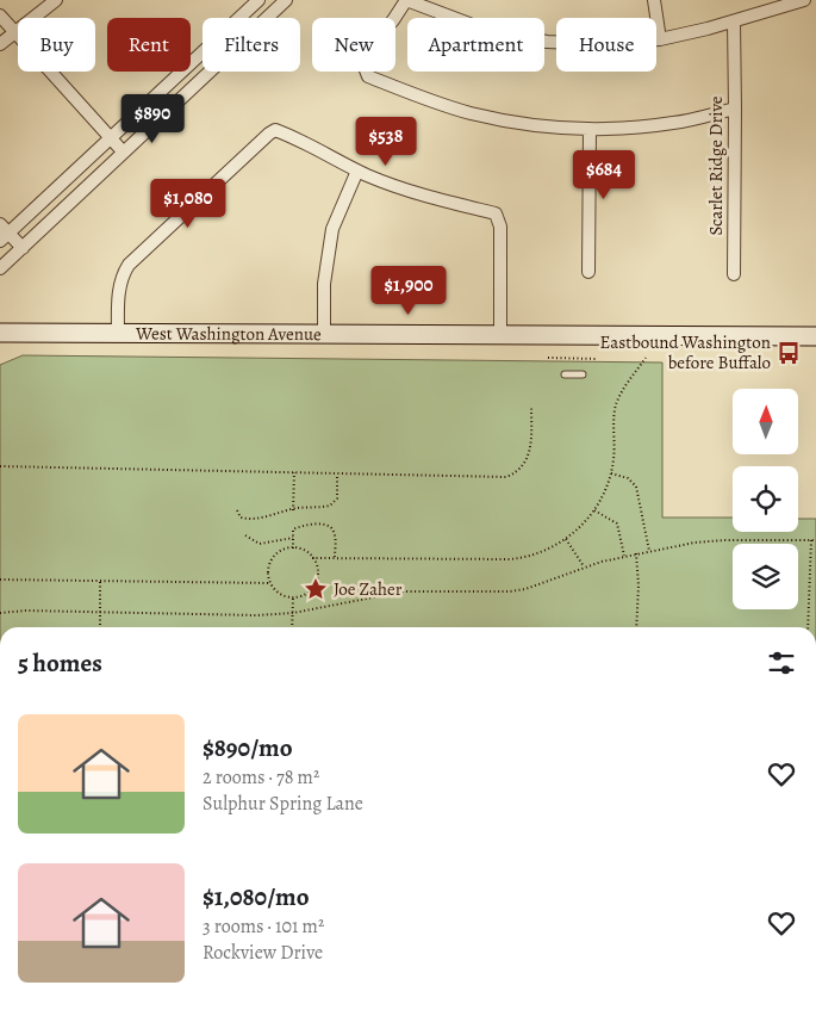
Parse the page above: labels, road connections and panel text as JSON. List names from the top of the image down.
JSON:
{
  "streets": {
    "main road": ["West Washington Avenue"],
    "street": ["Scarlet Ridge Drive"]
  },
  "places": {
    "bus stop": ["Eastbound Washington before Buffalo"],
    "place": ["Joe Zaher"]
  },
  "north": "top",
  "page": {
    "chip": [
      "Buy",
      "Rent",
      "Filters",
      "New",
      "Apartment",
      "House"
    ],
    "price": [
      "$890",
      "$538",
      "$684",
      "$1,080",
      "$1,900"
    ],
    "heading": "5 homes",
    "list": [
      {
        "name": "$890/mo",
        "note": "2 rooms · 78 m² · Sulphur Spring Lane"
      },
      {
        "name": "$1,080/mo",
        "note": "3 rooms · 101 m² · Rockview Drive"
      }
    ]
  }
}
